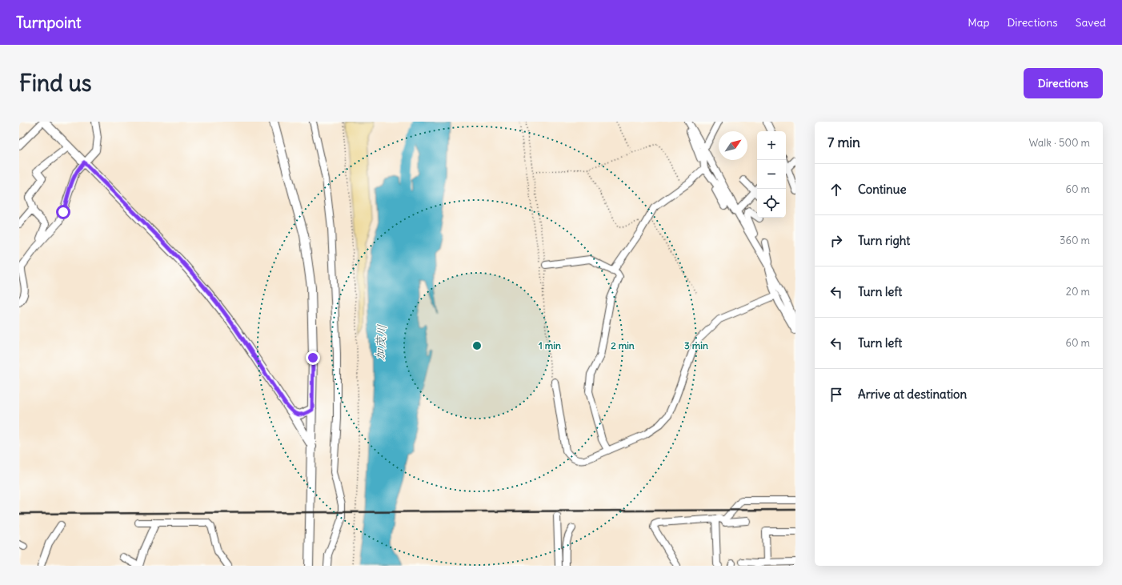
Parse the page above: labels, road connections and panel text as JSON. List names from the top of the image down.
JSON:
{
  "water": ["加茂川"],
  "north": "top right",
  "page": {
    "header": "Turnpoint",
    "nav": ["Map", "Directions", "Saved"],
    "buttons": "Directions",
    "title": "Find us",
    "heading": ["7 min", "Walk · 500 m"],
    "map_buttons": ["+", "−"],
    "list": [
      ["Continue", "60 m"],
      ["Turn right", "360 m"],
      ["Turn left", "20 m"],
      ["Turn left", "60 m"],
      "Arrive at destination"
    ]
  },
  "rings": ["1 min", "2 min", "3 min"]
}
